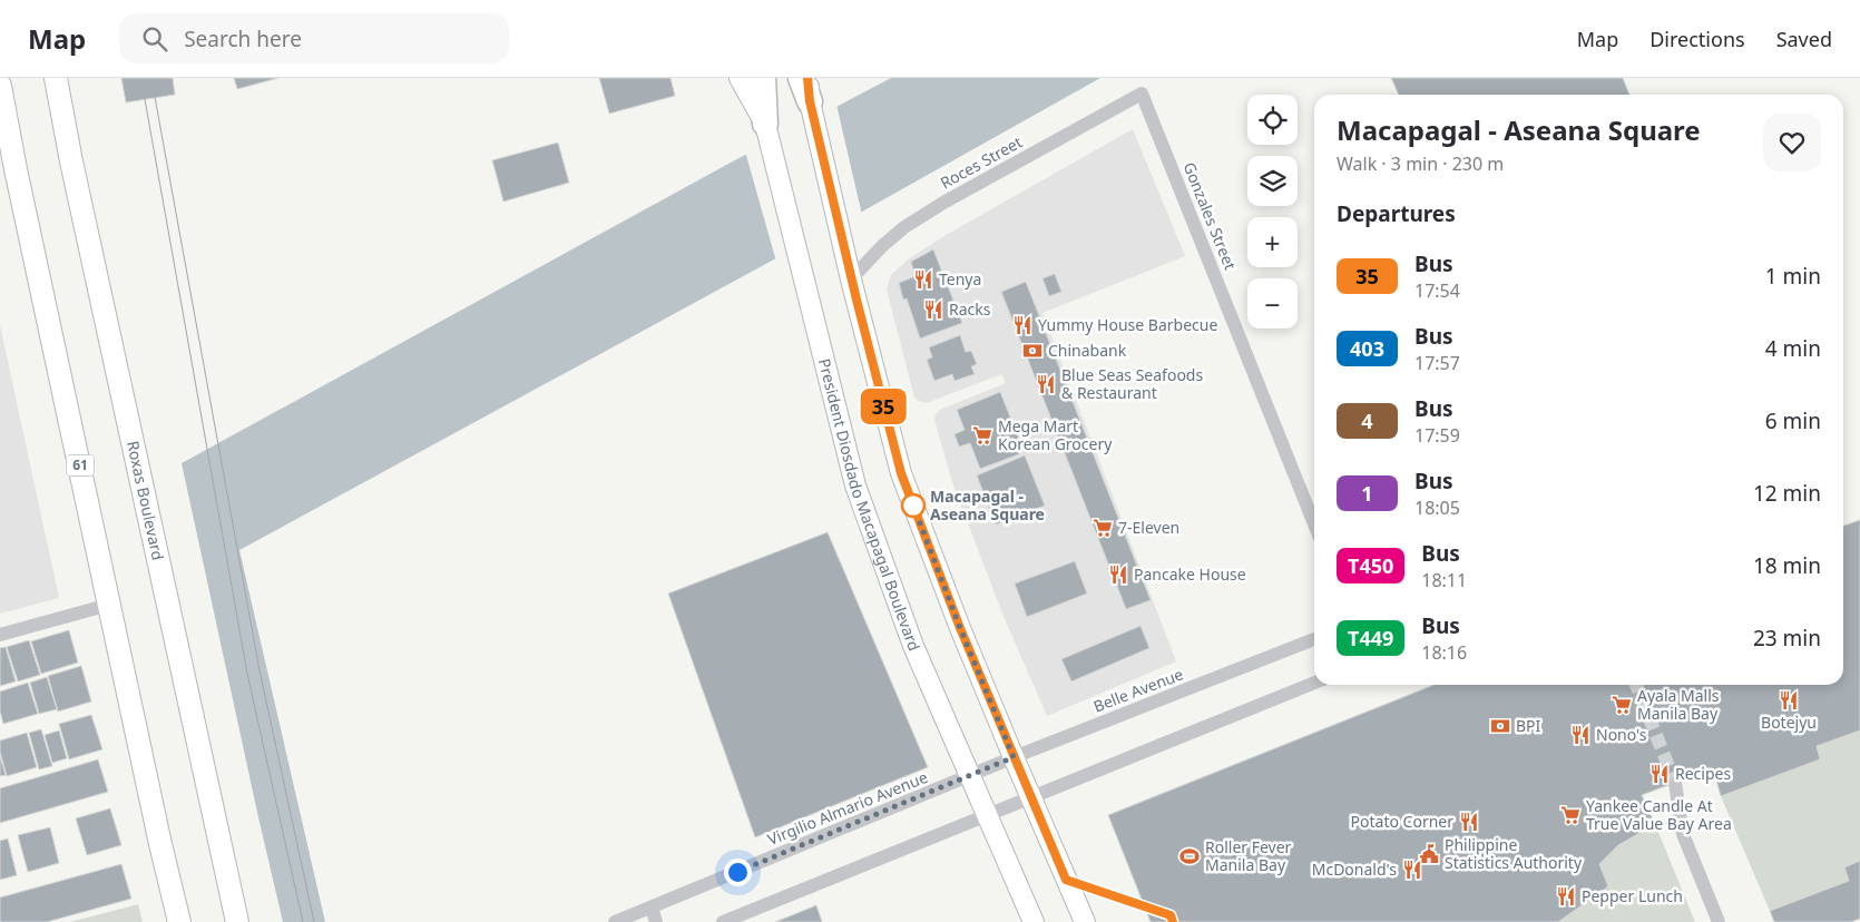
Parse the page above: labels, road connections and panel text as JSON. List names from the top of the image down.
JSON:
{
  "streets": {
    "highway": ["61", "Roxas Boulevard"],
    "main road": ["President Diosdado Macapagal Boulevard"],
    "street": [
      "Roces Street",
      "Gonzales Street",
      "Belle Avenue",
      "Virgilio Almario Avenue"
    ]
  },
  "crossings": [
    ["Roces Street", "Gonzales Street"],
    ["President Diosdado Macapagal Boulevard", "Belle Avenue"],
    ["President Diosdado Macapagal Boulevard", "Virgilio Almario Avenue"],
    ["Belle Avenue", "Virgilio Almario Avenue"]
  ],
  "places": {
    "restaurant": [
      "Tenya",
      "Racks",
      "Yummy House Barbecue",
      "Blue Seas Seafoods & Restaurant",
      "Pancake House",
      "Botejyu",
      "Nono's",
      "Recipes",
      "Potato Corner",
      "McDonald's",
      "Pepper Lunch"
    ],
    "bank": ["Chinabank", "BPI"],
    "supermarket": [
      "Mega Mart Korean Grocery",
      "7-Eleven",
      "Ayala Malls Manila Bay",
      "Yankee Candle At True Value Bay Area"
    ],
    "other": ["Macapagal - Aseana Square"],
    "public building": ["Philippine Statistics Authority"],
    "sports": ["Roller Fever Manila Bay"]
  },
  "lines": ["bus line 35"],
  "page": {
    "header": "Map",
    "search": "Search here",
    "nav": ["Map", "Directions", "Saved"],
    "on_map": "35",
    "map_buttons": ["+", "−"],
    "heading": [
      ["Macapagal - Aseana Square", "Walk · 3 min · 230 m"],
      "Departures"
    ],
    "list": [
      {
        "mark": "35",
        "name": "Bus",
        "note": "17:54",
        "value": "1 min"
      },
      {
        "mark": "403",
        "name": "Bus",
        "note": "17:57",
        "value": "4 min"
      },
      {
        "mark": "4",
        "name": "Bus",
        "note": "17:59",
        "value": "6 min"
      },
      {
        "mark": "1",
        "name": "Bus",
        "note": "18:05",
        "value": "12 min"
      },
      {
        "mark": "T450",
        "name": "Bus",
        "note": "18:11",
        "value": "18 min"
      },
      {
        "mark": "T449",
        "name": "Bus",
        "note": "18:16",
        "value": "23 min"
      }
    ]
  }
}
